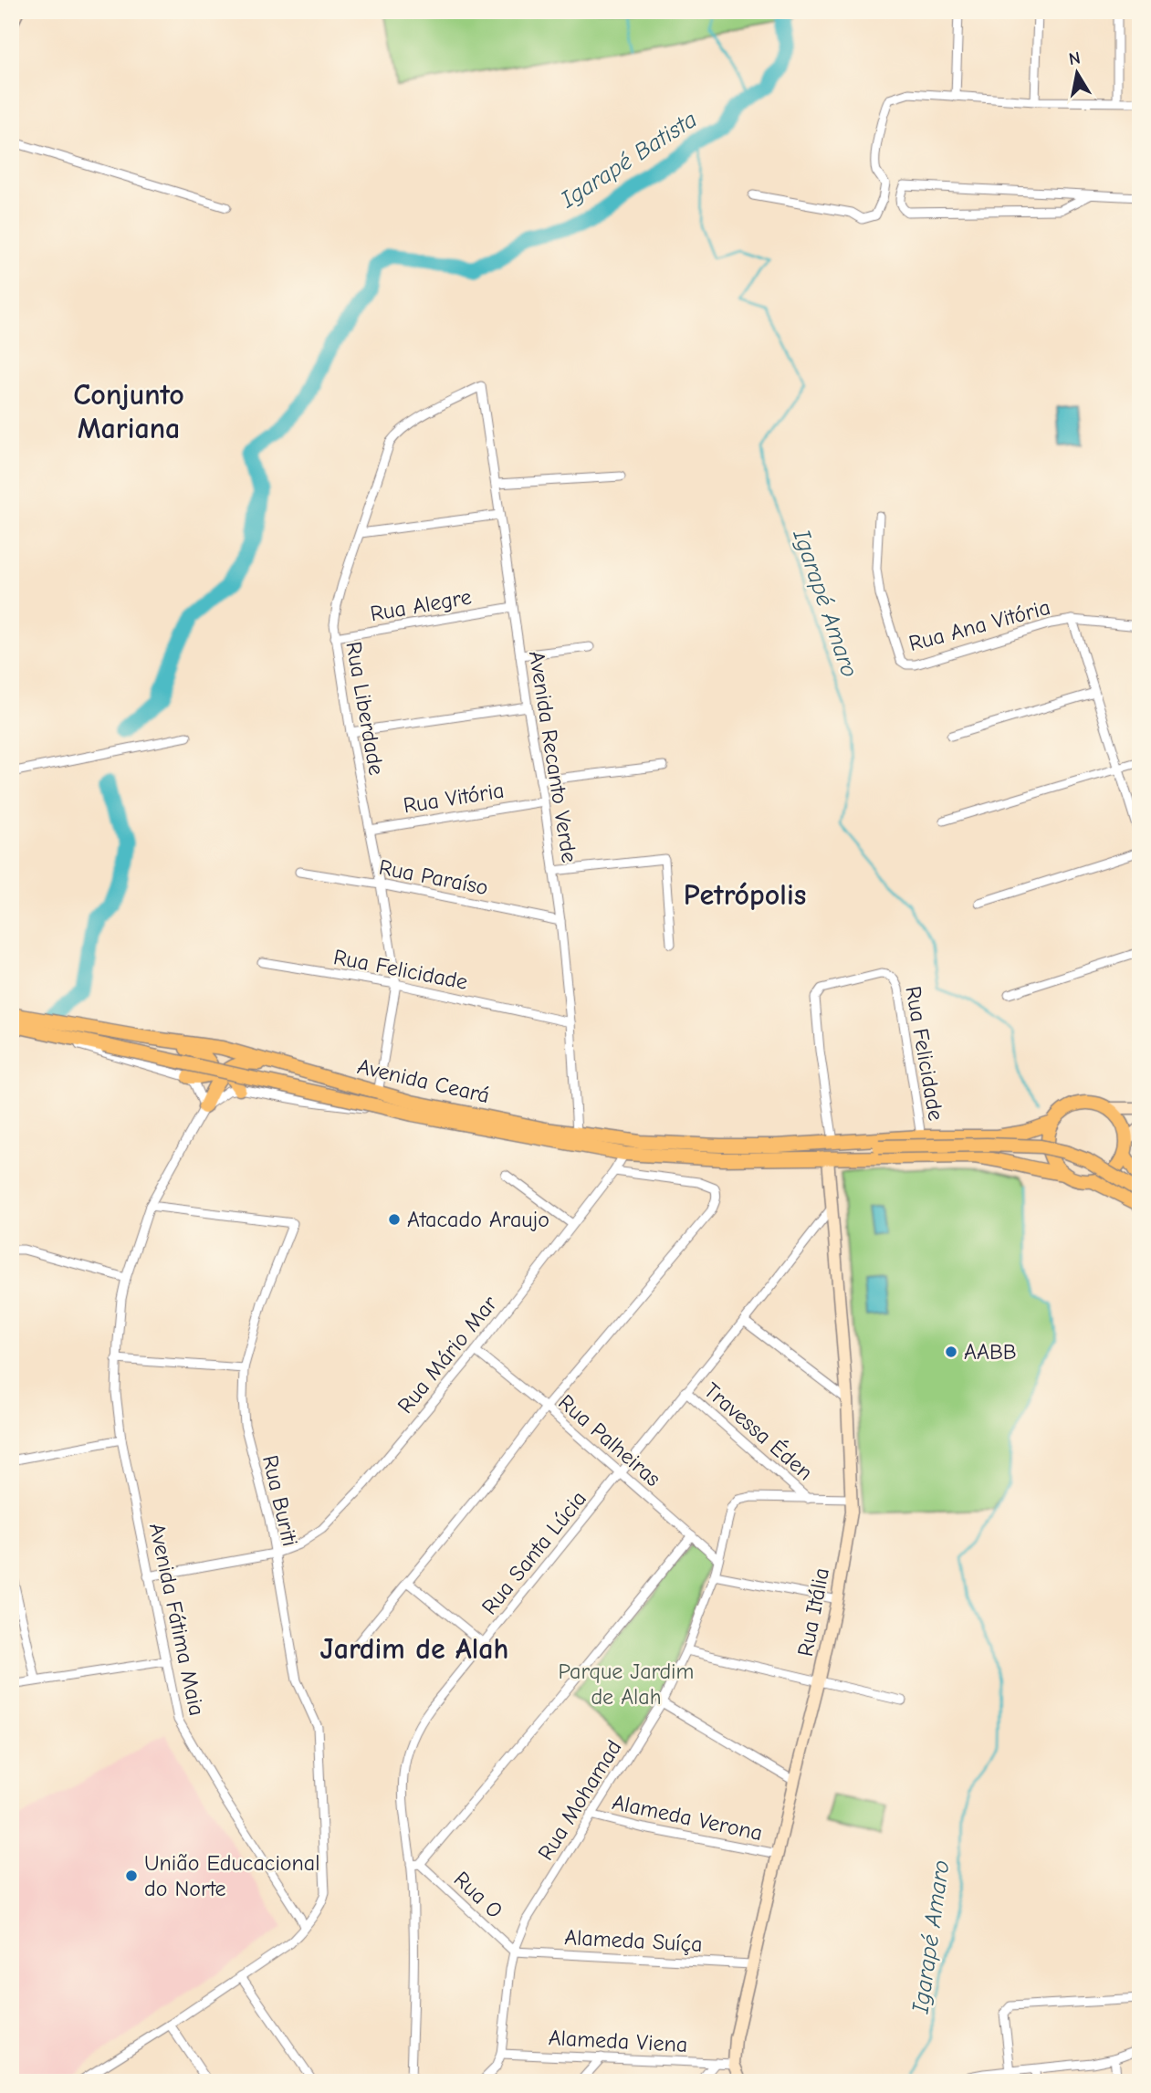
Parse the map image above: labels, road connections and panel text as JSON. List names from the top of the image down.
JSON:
{
  "streets": {
    "main road": ["Avenida Ceará"],
    "street": [
      "Rua Alegre",
      "Rua Ana Vitória",
      "Rua Liberdade",
      "Avenida Recanto Verde",
      "Rua Vitória",
      "Rua Paraíso",
      "Rua Felicidade",
      "Rua Mário Mar",
      "Travessa Éden",
      "Rua Palheiras",
      "Rua Buriti",
      "Rua Santa Lúcia",
      "Rua Itália",
      "Avenida Fátima Maia",
      "Rua Mohamad",
      "Alameda Verona",
      "Rua O",
      "Alameda Suíça",
      "Alameda Viena"
    ]
  },
  "crossings": [
    ["Rua Alegre", "Rua Liberdade"],
    ["Rua Alegre", "Avenida Recanto Verde"],
    ["Rua Liberdade", "Avenida Recanto Verde"],
    ["Rua Liberdade", "Rua Vitória"],
    ["Rua Liberdade", "Rua Paraíso"],
    ["Rua Liberdade", "Rua Felicidade"],
    ["Rua Liberdade", "Avenida Ceará"],
    ["Avenida Recanto Verde", "Rua Vitória"],
    ["Avenida Recanto Verde", "Rua Paraíso"],
    ["Avenida Recanto Verde", "Rua Felicidade"],
    ["Avenida Recanto Verde", "Avenida Ceará"],
    ["Rua Felicidade", "Avenida Ceará"],
    ["Avenida Ceará", "Rua Mário Mar"],
    ["Avenida Ceará", "Rua Itália"],
    ["Rua Mário Mar", "Rua Palheiras"],
    ["Rua Mário Mar", "Rua Buriti"],
    ["Rua Mário Mar", "Avenida Fátima Maia"],
    ["Travessa Éden", "Rua Santa Lúcia"],
    ["Travessa Éden", "Rua Mohamad"],
    ["Rua Palheiras", "Rua Santa Lúcia"],
    ["Rua Palheiras", "Rua Mohamad"],
    ["Rua Buriti", "Avenida Fátima Maia"],
    ["Rua Santa Lúcia", "Rua Itália"],
    ["Rua Santa Lúcia", "Rua O"],
    ["Rua Itália", "Rua Mohamad"],
    ["Rua Itália", "Alameda Verona"],
    ["Rua Itália", "Alameda Suíça"],
    ["Rua Itália", "Alameda Viena"],
    ["Rua Mohamad", "Alameda Verona"],
    ["Rua Mohamad", "Rua O"],
    ["Rua Mohamad", "Alameda Suíça"],
    ["Rua Mohamad", "Alameda Viena"],
    ["Rua O", "Alameda Suíça"]
  ],
  "districts": ["Conjunto Mariana", "Petrópolis", "Jardim de Alah"],
  "water": ["Igarapé Batista", "Igarapé Amaro"],
  "parks": ["Parque Jardim de Alah"],
  "places": ["Atacado Araujo", "AABB", "União Educacional do Norte"],
  "north": "top"
}
